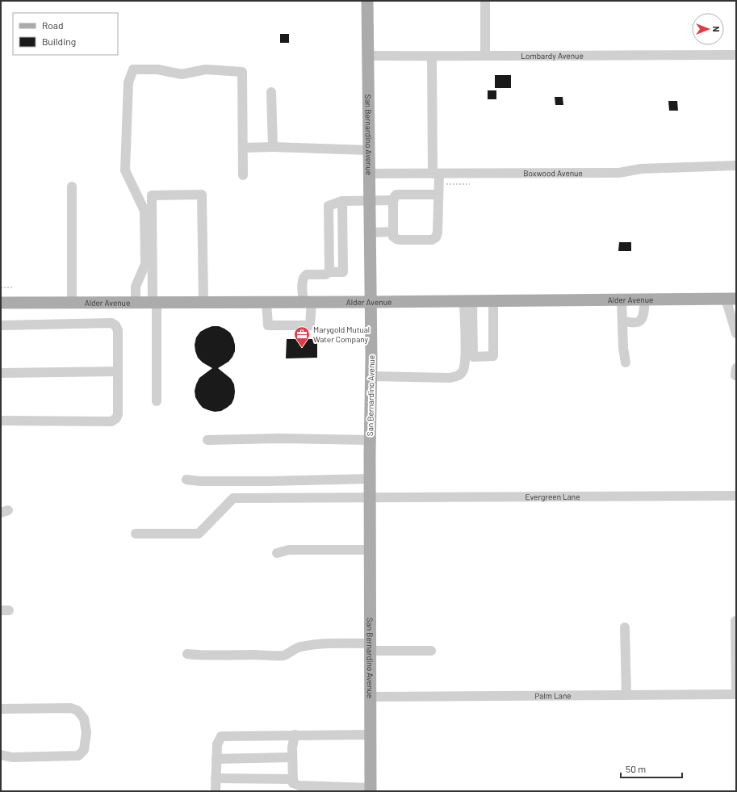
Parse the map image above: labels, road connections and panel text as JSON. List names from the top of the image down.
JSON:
{
  "streets": {
    "main road": ["San Bernardino Avenue", "Alder Avenue"],
    "street": [
      "Lombardy Avenue",
      "Boxwood Avenue",
      "Evergreen Lane",
      "Palm Lane"
    ]
  },
  "crossings": [
    ["Lombardy Avenue", "San Bernardino Avenue"],
    ["San Bernardino Avenue", "Boxwood Avenue"],
    ["San Bernardino Avenue", "Alder Avenue"],
    ["San Bernardino Avenue", "Evergreen Lane"],
    ["San Bernardino Avenue", "Palm Lane"]
  ],
  "places": {
    "office": ["Marygold Mutual Water Company"]
  },
  "legend": ["Road", "Building"],
  "scale_bar": "50 m",
  "north": "right"
}
